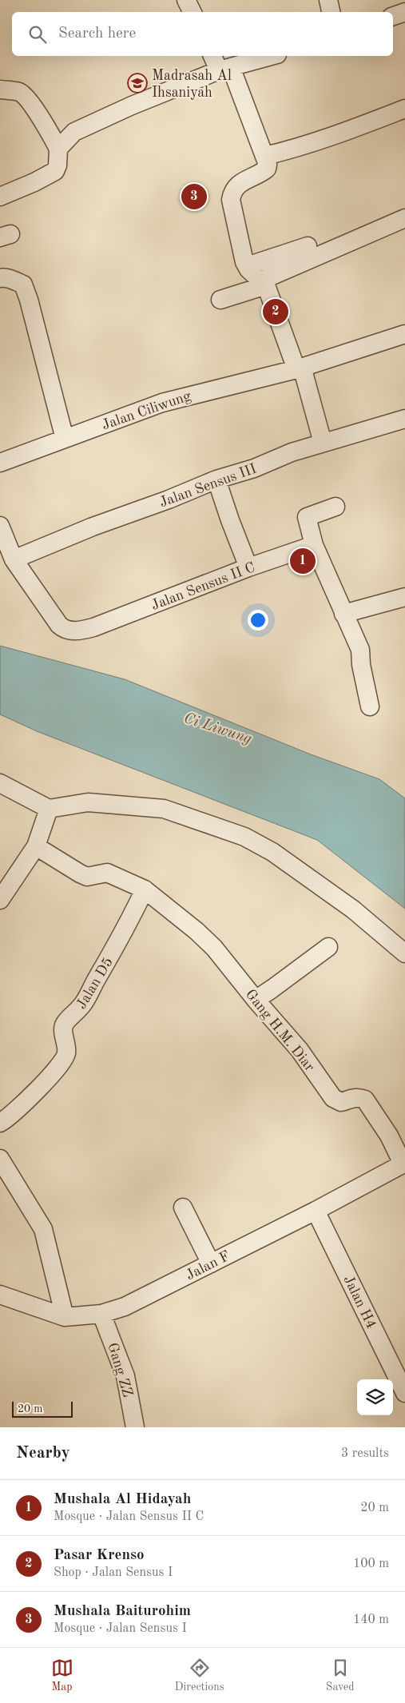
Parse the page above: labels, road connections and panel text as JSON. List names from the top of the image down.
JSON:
{
  "streets": {
    "street": [
      "Jalan Ciliwung",
      "Jalan Sensus III",
      "Jalan Sensus II C",
      "Jalan D5",
      "Gang H.M. Diar",
      "Jalan F",
      "Jalan H4",
      "Gang ZZ"
    ]
  },
  "crossings": [
    ["Jalan Sensus III", "Jalan Sensus II C"],
    ["Jalan D5", "Gang H.M. Diar"],
    ["Gang H.M. Diar", "Jalan F"],
    ["Jalan F", "Jalan H4"],
    ["Jalan F", "Gang ZZ"]
  ],
  "water": ["Ci Liwung"],
  "places": {
    "school or university": ["Madrasah Al Ihsaniyah"]
  },
  "scale_bar": "20 m",
  "page": {
    "search": "Search here",
    "pins": ["3", "2", "1"],
    "scale": "20 m",
    "heading": ["Nearby", "3 results"],
    "list": [
      {
        "mark": "1",
        "name": "Mushala Al Hidayah",
        "note": "Mosque · Jalan Sensus II C",
        "value": "20 m"
      },
      {
        "mark": "2",
        "name": "Pasar Krenso",
        "note": "Shop · Jalan Sensus I",
        "value": "100 m"
      },
      {
        "mark": "3",
        "name": "Mushala Baiturohim",
        "note": "Mosque · Jalan Sensus I",
        "value": "140 m"
      }
    ],
    "nav": ["Map", "Directions", "Saved"]
  }
}
